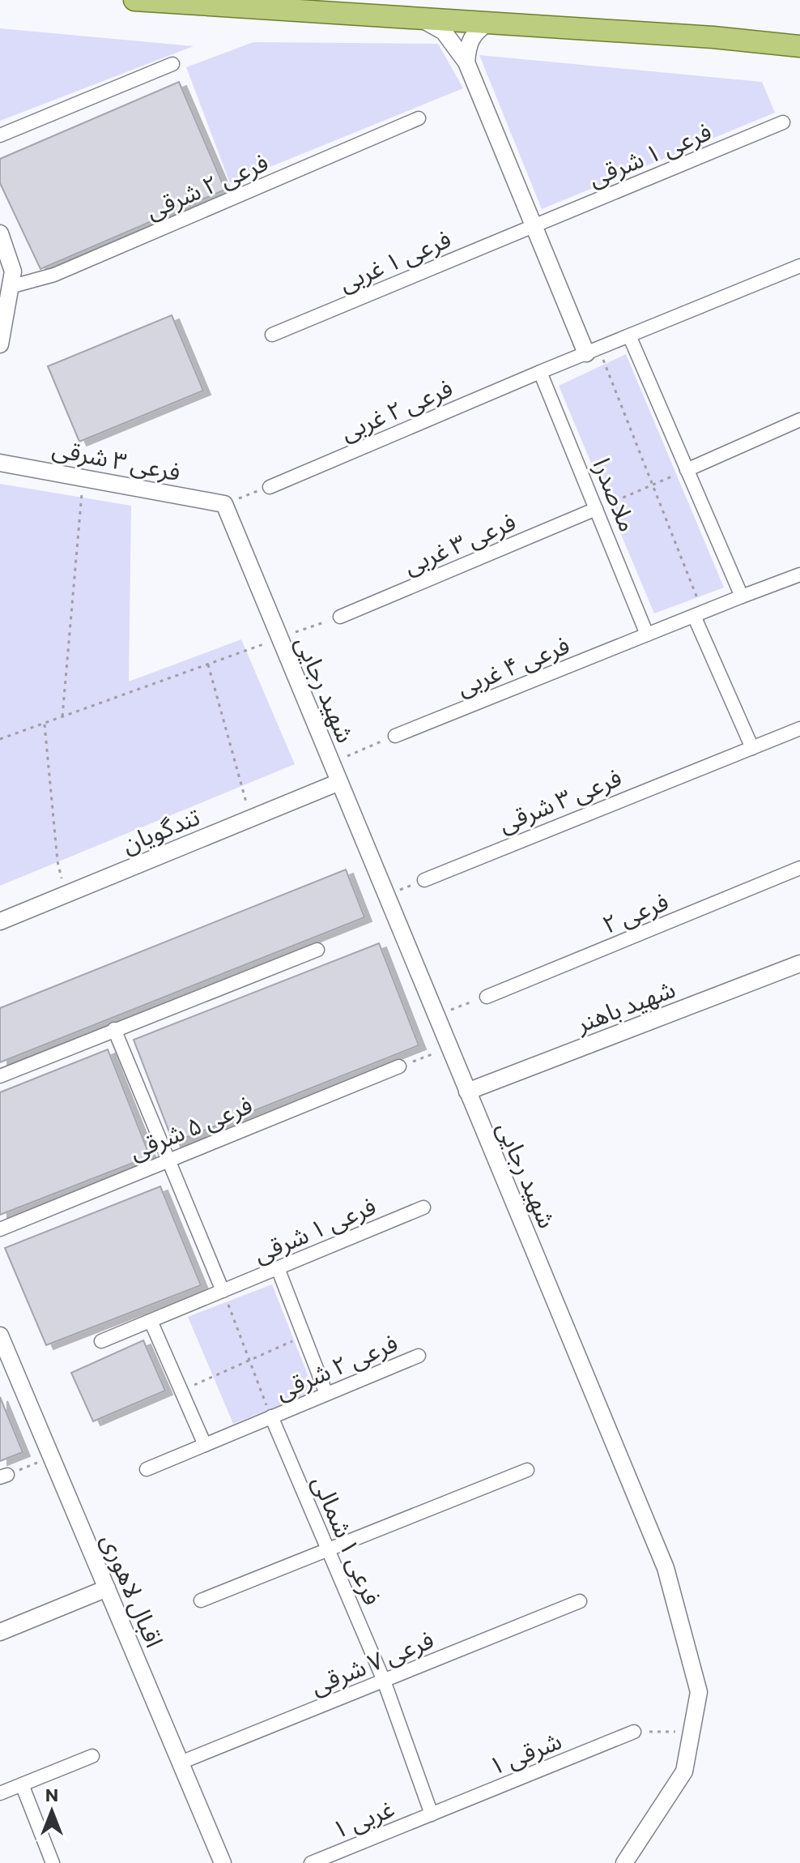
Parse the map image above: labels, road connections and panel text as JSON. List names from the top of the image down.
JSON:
{
  "streets": {
    "street": [
      "فرعی ۱ شرقی",
      "فرعی ۲ شرقی",
      "فرعی ۱ غربی",
      "فرعی ۲ غربی",
      "فرعی ۳ شرقی",
      "ملاصدرا",
      "فرعی ۳ غربی",
      "فرعی ۴ غربی",
      "شهید رجایی",
      "تندگویان",
      "فرعی ۲",
      "شهید باهنر",
      "فرعی ۵ شرقی",
      "فرعی ۱ شمالی",
      "اقبال لاهوری",
      "فرعی ۷ شرقی",
      "۱ شرقی",
      "۱ غربی"
    ]
  },
  "crossings": [
    ["فرعی ۱ شرقی", "فرعی ۱ غربی"],
    ["فرعی ۲ شرقی", "فرعی ۱ شمالی"],
    ["فرعی ۲ غربی", "ملاصدرا"],
    ["فرعی ۳ شرقی", "شهید رجایی"],
    ["ملاصدرا", "فرعی ۳ غربی"],
    ["ملاصدرا", "فرعی ۴ غربی"],
    ["شهید رجایی", "تندگویان"],
    ["شهید رجایی", "شهید باهنر"],
    ["فرعی ۱ شمالی", "فرعی ۷ شرقی"],
    ["فرعی ۱ شمالی", "۱ شرقی"],
    ["فرعی ۱ شمالی", "۱ غربی"],
    ["اقبال لاهوری", "فرعی ۷ شرقی"],
    ["۱ شرقی", "۱ غربی"]
  ],
  "north": "top"
}
